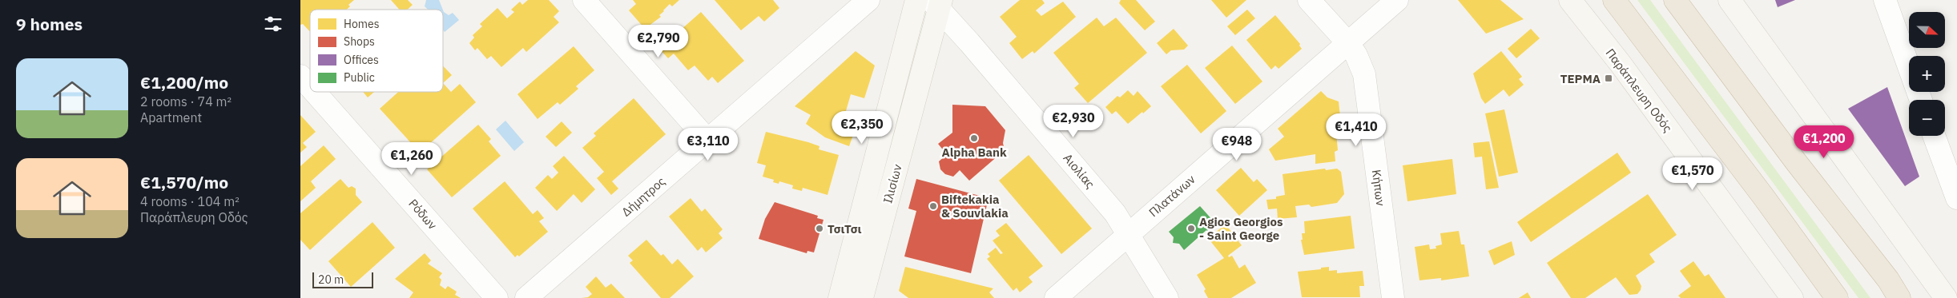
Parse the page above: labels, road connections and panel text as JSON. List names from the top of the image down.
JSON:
{
  "streets": {
    "main road": ["Παράπλευρη Οδός", "Ιλισίων"],
    "street": [
      "Αιολίας",
      "Κήπων",
      "Πλατάνων",
      "Δήμητρος",
      "Ρόδων"
    ]
  },
  "crossings": [
    ["Αιολίας", "Ιλισίων"],
    ["Αιολίας", "Πλατάνων"],
    ["Κήπων", "Πλατάνων"]
  ],
  "places": {
    "transit": ["ΤΕΡΜΑ"],
    "other": [
      "Alpha Bank",
      "Biftekakia & Souvlakia",
      "ΤσιΤσι",
      "Agios Georgios - Saint George"
    ]
  },
  "legend": [
    "Homes",
    "Shops",
    "Offices",
    "Public"
  ],
  "scale_bar": "20 m",
  "north": "right",
  "page": {
    "heading": "9 homes",
    "map_buttons": ["+", "−"],
    "price": [
      "€2,790",
      "€2,930",
      "€2,350",
      "€1,410",
      "€1,200",
      "€3,110",
      "€948",
      "€1,260",
      "€1,570"
    ],
    "list": [
      {
        "name": "€1,200/mo",
        "note": "2 rooms · 74 m² · Apartment"
      },
      {
        "name": "€1,570/mo",
        "note": "4 rooms · 104 m² · Παράπλευρη Οδός"
      }
    ],
    "scale": "20 m"
  }
}
